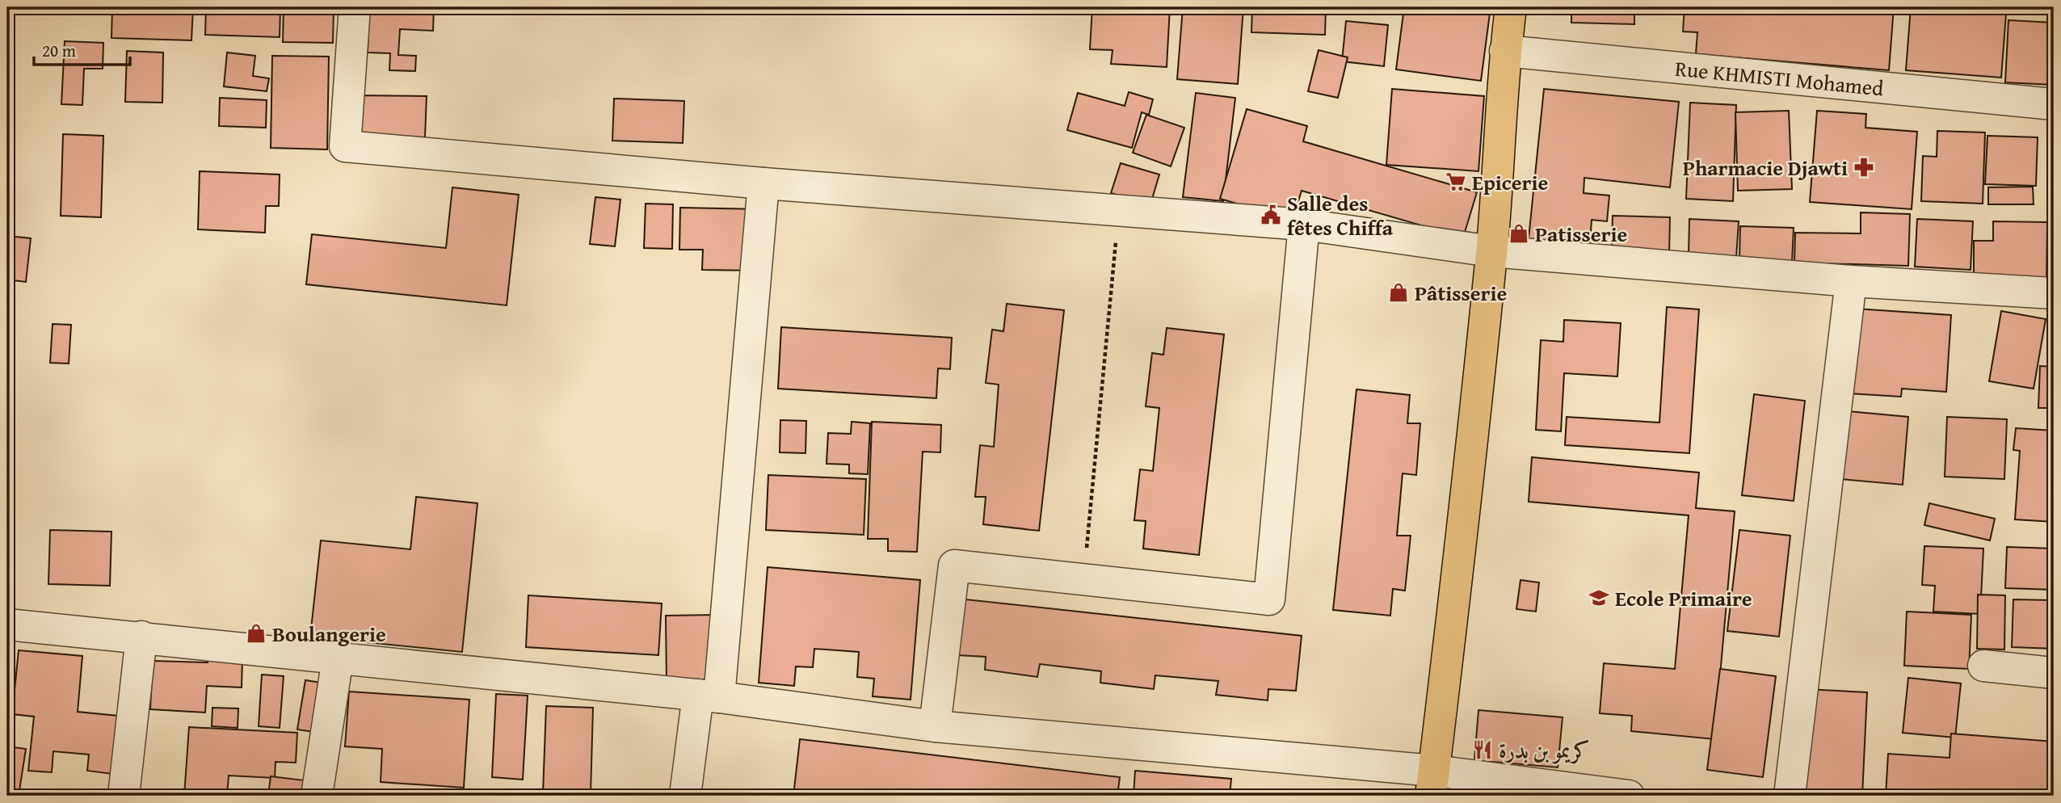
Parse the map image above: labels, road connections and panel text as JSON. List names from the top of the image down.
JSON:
{
  "streets": {
    "street": ["Rue KHMISTI Mohamed"]
  },
  "places": {
    "pharmacy": ["Pharmacie Djawti"],
    "supermarket": ["Epicerie"],
    "public building": ["Salle des fêtes Chiffa"],
    "shop": ["Patisserie", "Pâtisserie", "Boulangerie"],
    "school or university": ["Ecole Primaire"],
    "restaurant": ["كريمو بن بدرة"]
  },
  "scale_bar": "20 m"
}
